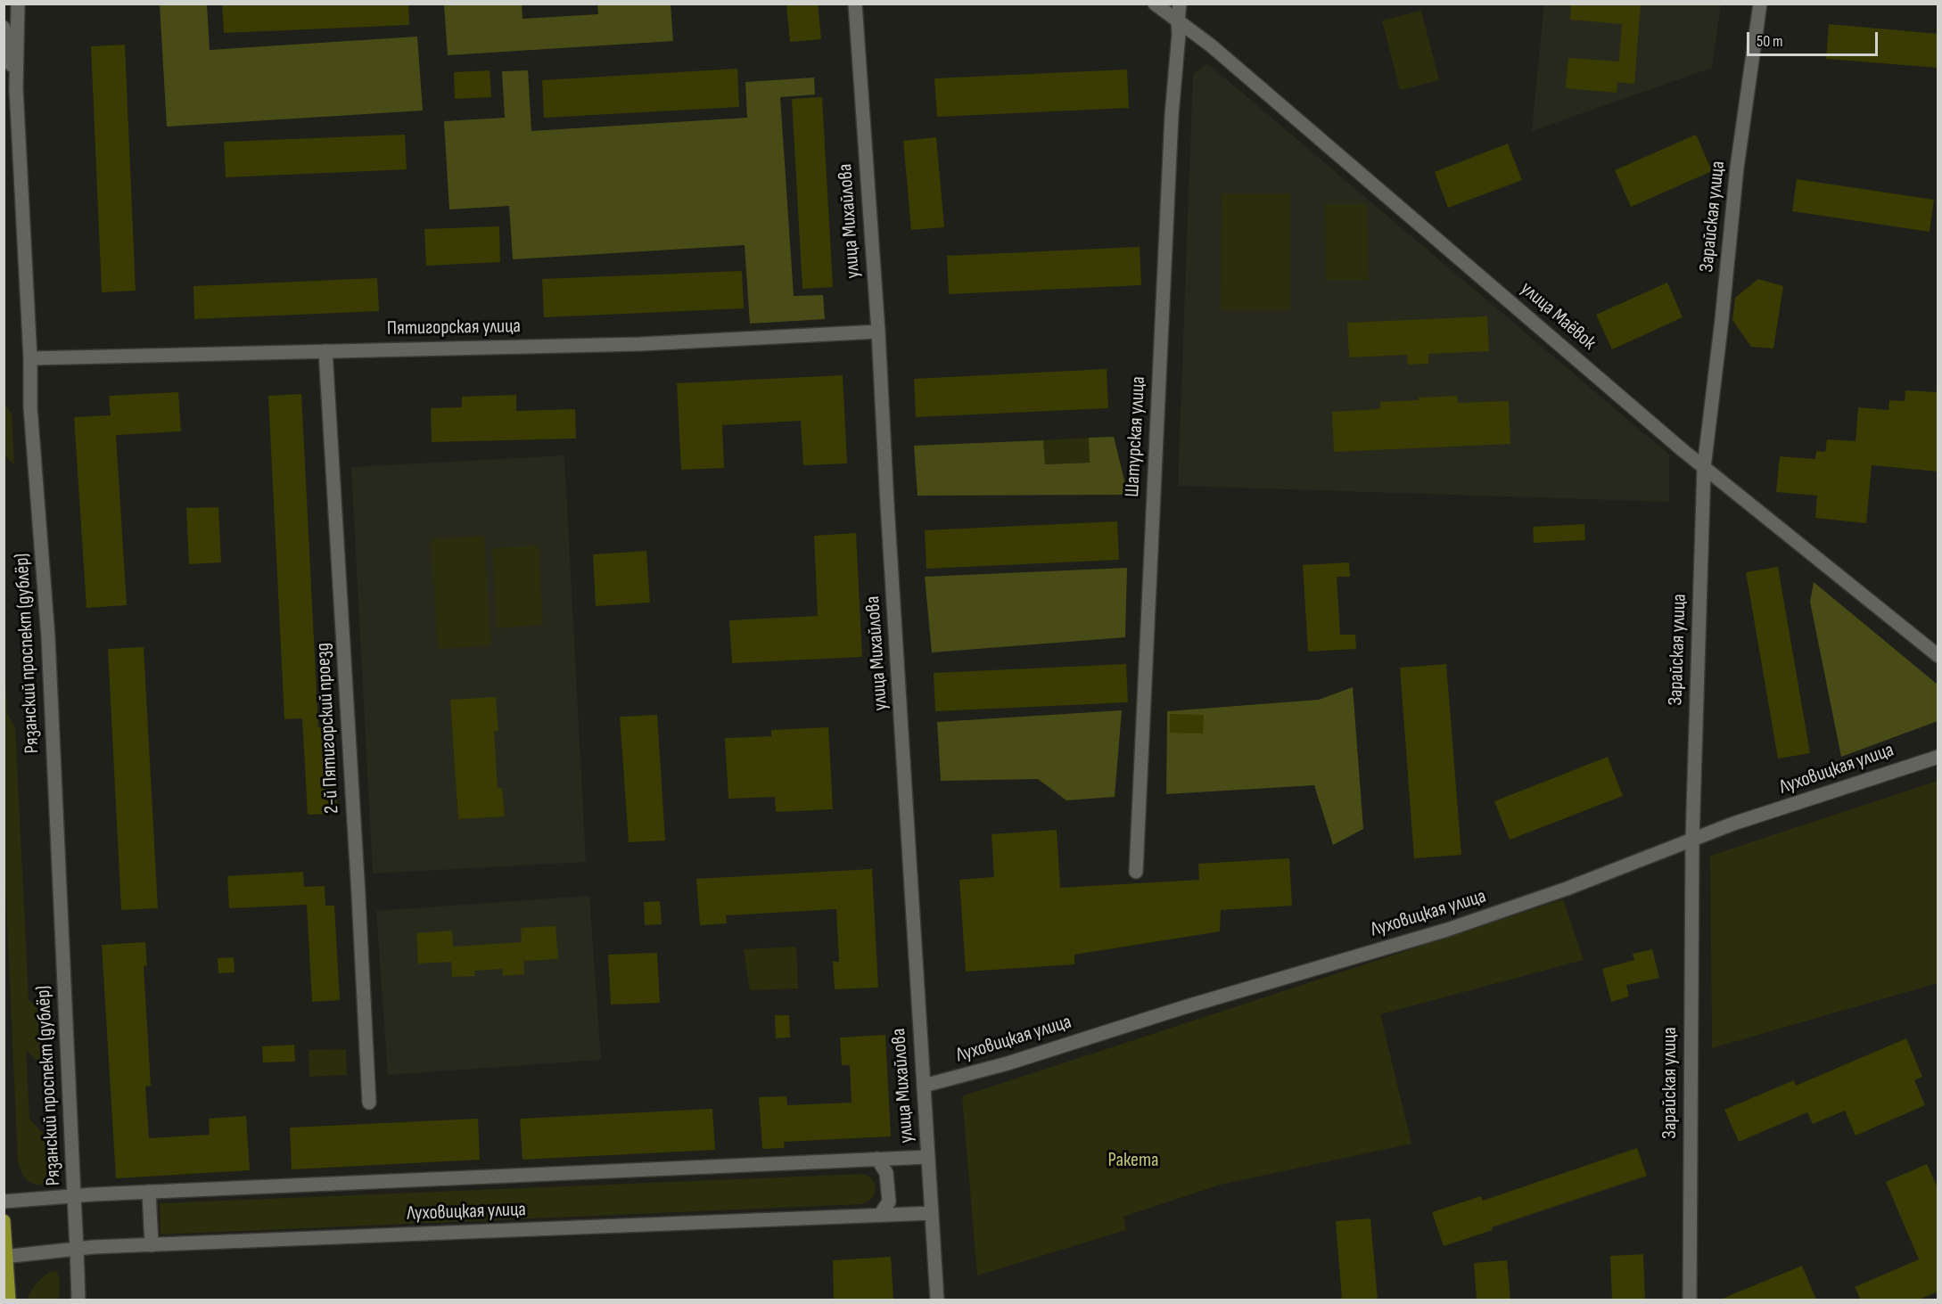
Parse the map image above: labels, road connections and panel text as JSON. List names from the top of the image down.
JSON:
{
  "streets": {
    "street": [
      "Зарайская улица",
      "улица Михайлова",
      "улица Маёвок",
      "Пятигорская улица",
      "Шатурская улица",
      "Рязанский проспект (дублёр)",
      "2-й Пятигорский проезд",
      "Луховицкая улица"
    ]
  },
  "crossings": [
    ["Зарайская улица", "улица Маёвок"],
    ["Зарайская улица", "Луховицкая улица"],
    ["улица Михайлова", "Пятигорская улица"],
    ["улица Михайлова", "Луховицкая улица"],
    ["улица Маёвок", "Шатурская улица"],
    ["Пятигорская улица", "Рязанский проспект (дублёр)"],
    ["Пятигорская улица", "2-й Пятигорский проезд"],
    ["Рязанский проспект (дублёр)", "Луховицкая улица"]
  ],
  "parks": ["Ракета"],
  "scale_bar": "50 m"
}
